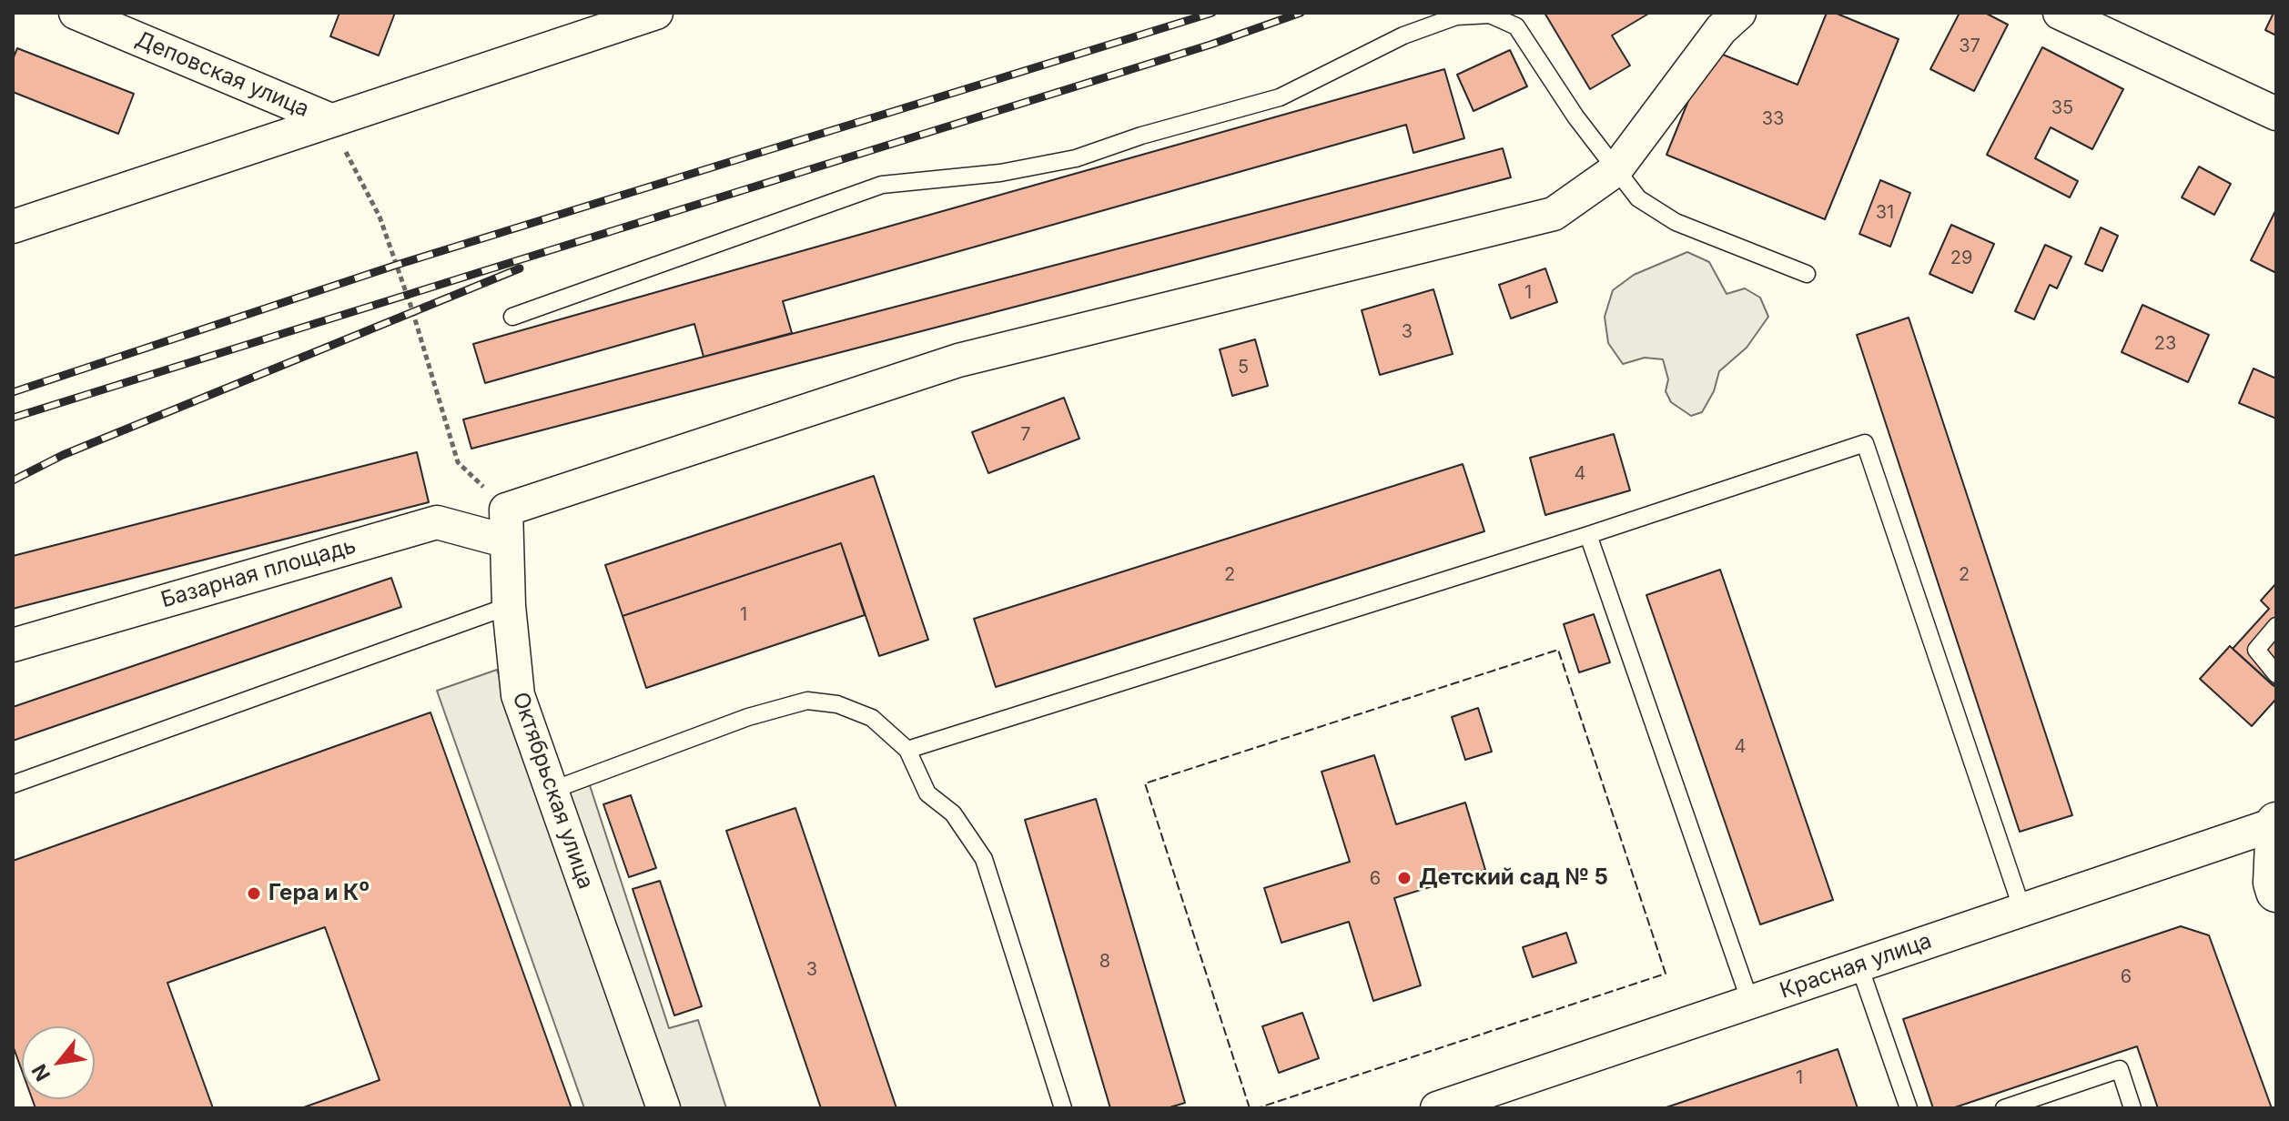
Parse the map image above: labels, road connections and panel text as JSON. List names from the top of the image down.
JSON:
{
  "streets": {
    "street": [
      "Деповская улица",
      "Базарная площадь",
      "Октябрьская улица",
      "Красная улица"
    ]
  },
  "crossings": [
    ["Базарная площадь", "Октябрьская улица"]
  ],
  "places": ["Детский сад № 5", "Гера и К⁰"],
  "house_numbers": [
    "37",
    "35",
    "33",
    "31",
    "29",
    "1",
    "3",
    "23",
    "5",
    "7",
    "4",
    "2",
    "2",
    "1",
    "4",
    "6",
    "8",
    "3",
    "6",
    "1"
  ],
  "north": "bottom left"
}
